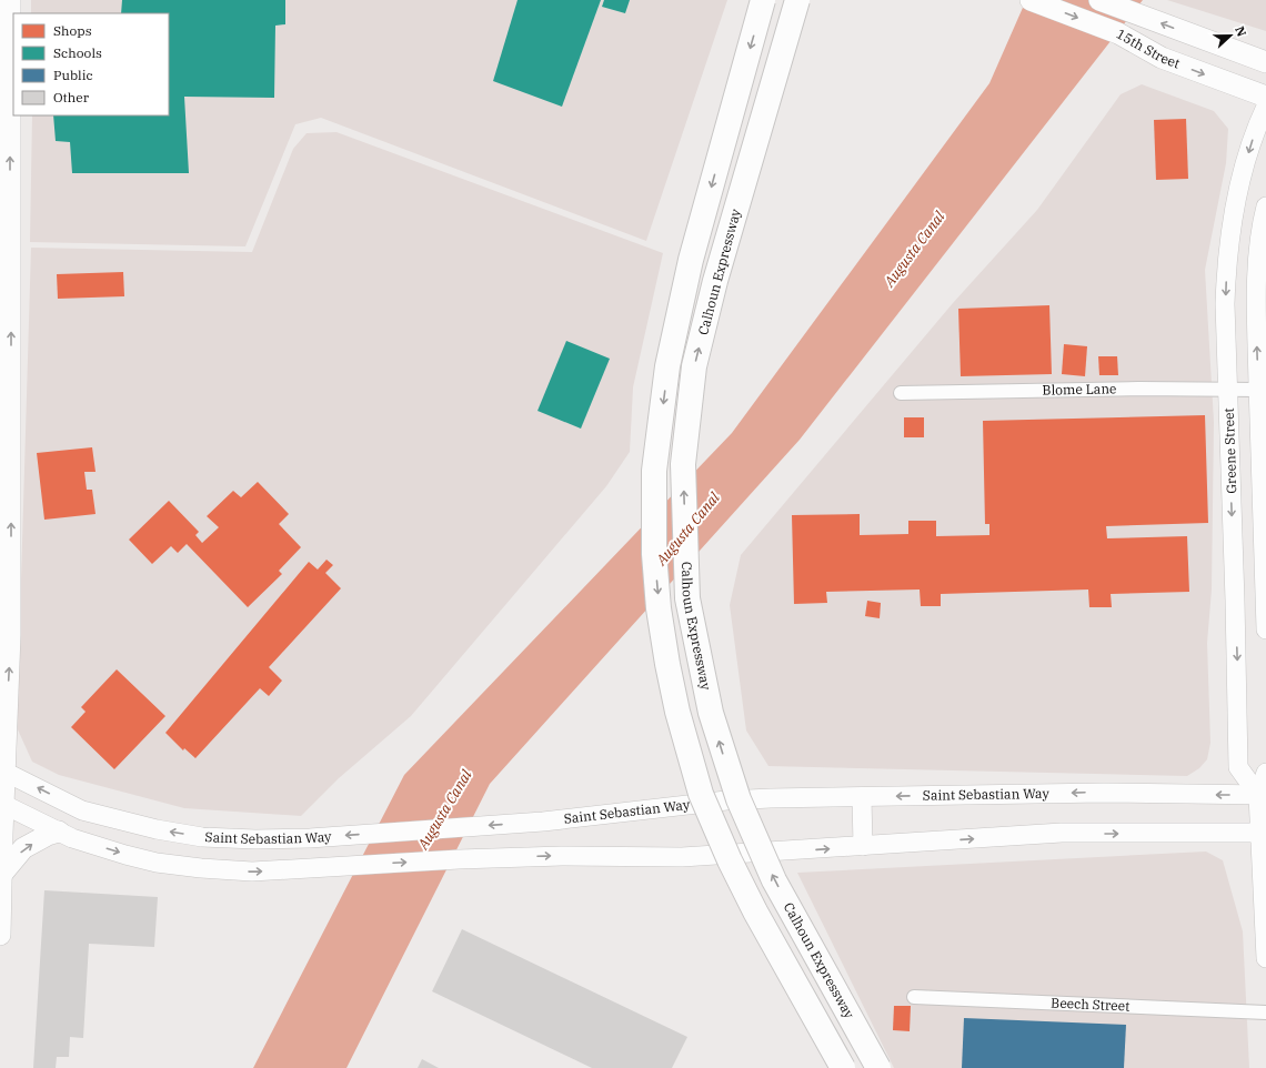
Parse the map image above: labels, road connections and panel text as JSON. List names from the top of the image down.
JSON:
{
  "streets": {
    "highway": ["Calhoun Expressway"],
    "main road": ["15th Street", "Greene Street", "Saint Sebastian Way"],
    "street": ["Blome Lane", "Beech Street"]
  },
  "crossings": [
    ["Blome Lane", "Greene Street"],
    ["Greene Street", "Saint Sebastian Way"]
  ],
  "water": ["Augusta Canal"],
  "legend": [
    "Shops",
    "Schools",
    "Public",
    "Other"
  ],
  "north": "right"
}
